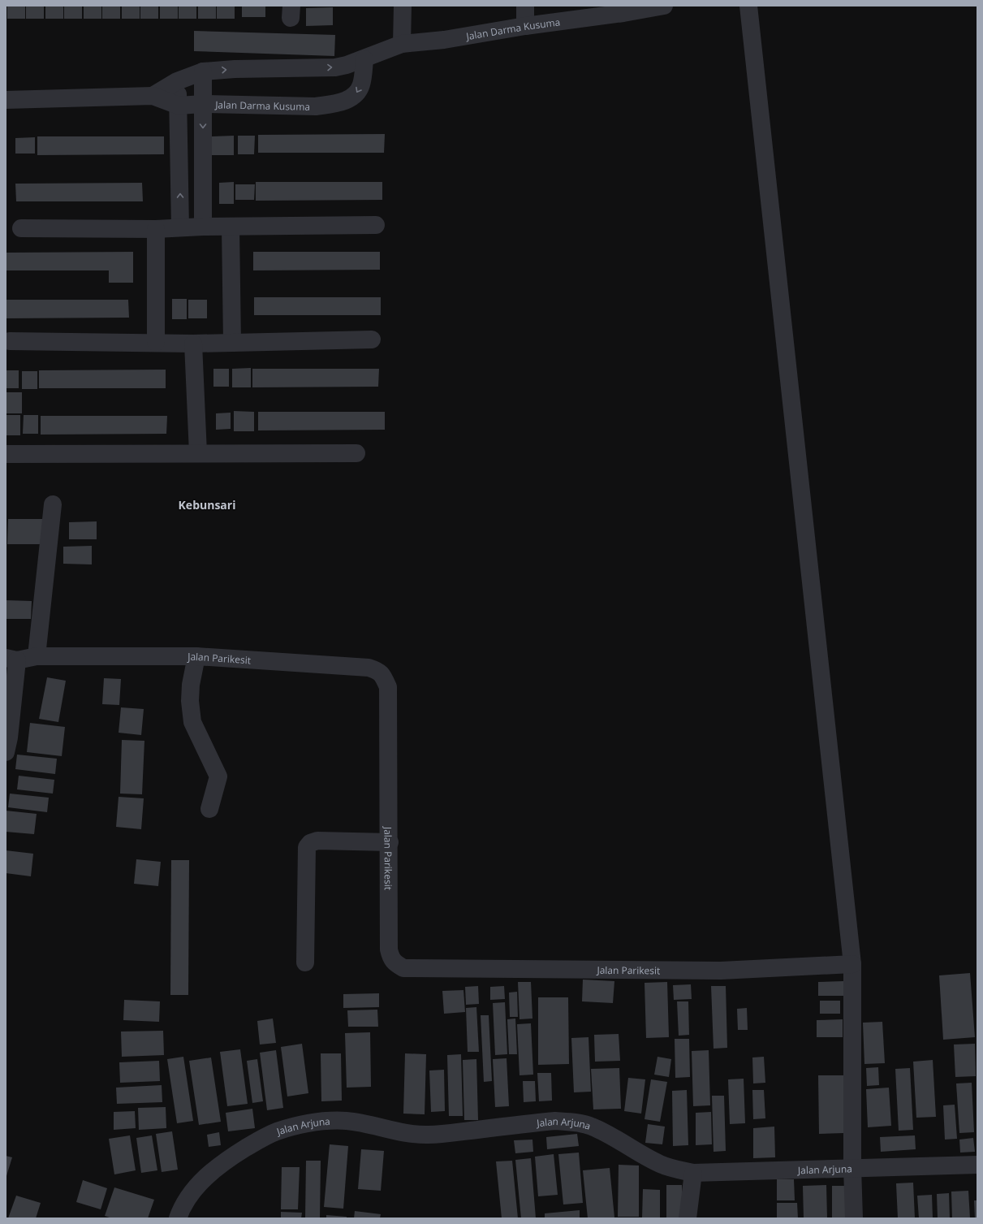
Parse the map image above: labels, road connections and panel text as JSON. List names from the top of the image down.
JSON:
{
  "streets": {
    "street": ["Jalan Darma Kusuma", "Jalan Parikesit", "Jalan Arjuna"]
  },
  "districts": ["Kebunsari"]
}
